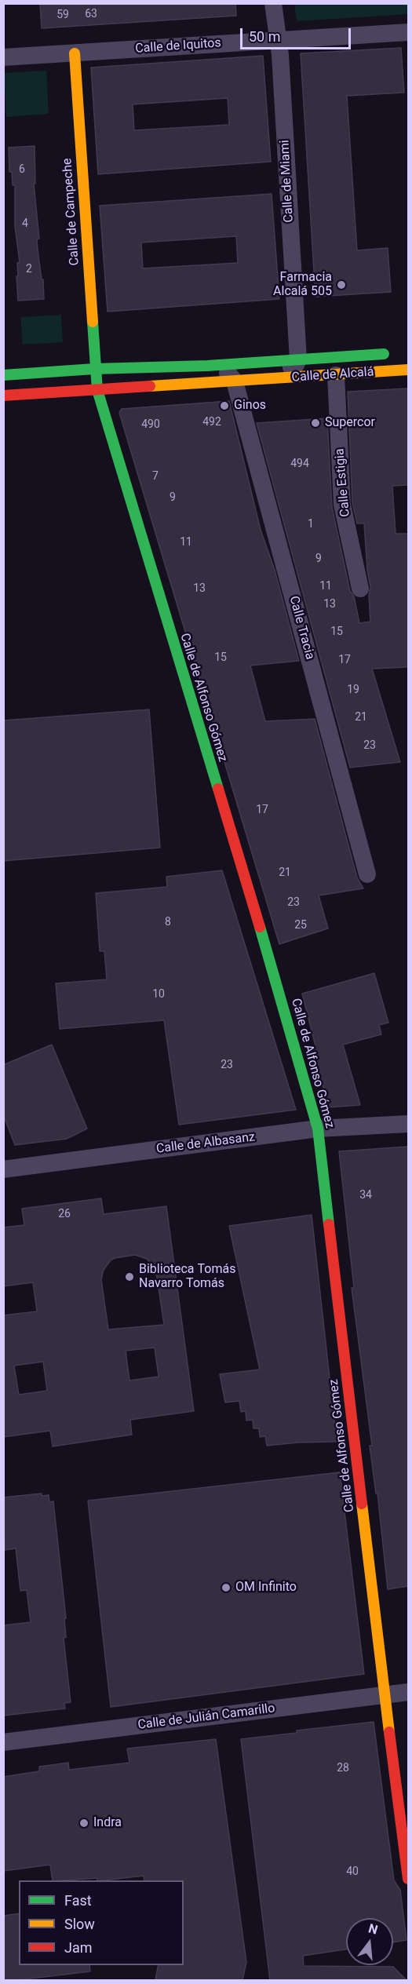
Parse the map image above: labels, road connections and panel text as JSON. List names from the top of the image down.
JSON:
{
  "streets": {
    "street": [
      "Calle de Iquitos",
      "Calle de Miami",
      "Calle de Campeche",
      "Calle de Alcalá",
      "Calle Estigia",
      "Calle Tracia",
      "Calle de Alfonso Gómez",
      "Calle de Albasanz",
      "Calle de Julián Camarillo"
    ]
  },
  "crossings": [
    ["Calle de Iquitos", "Calle de Miami"],
    ["Calle de Iquitos", "Calle de Campeche"],
    ["Calle de Miami", "Calle de Alcalá"],
    ["Calle de Campeche", "Calle de Alcalá"],
    ["Calle de Alcalá", "Calle Estigia"],
    ["Calle de Alcalá", "Calle Tracia"],
    ["Calle de Alcalá", "Calle de Alfonso Gómez"],
    ["Calle de Alfonso Gómez", "Calle de Albasanz"],
    ["Calle de Alfonso Gómez", "Calle de Julián Camarillo"]
  ],
  "places": [
    "Farmacia Alcalá 505",
    "Ginos",
    "Supercor",
    "Biblioteca Tomás Navarro Tomás",
    "OM Infinito",
    "Indra"
  ],
  "house_numbers": [
    "63",
    "59",
    "6",
    "4",
    "2",
    "492",
    "490",
    "494",
    "7",
    "9",
    "1",
    "11",
    "9",
    "11",
    "13",
    "13",
    "15",
    "15",
    "17",
    "19",
    "21",
    "23",
    "17",
    "21",
    "23",
    "8",
    "25",
    "10",
    "23",
    "34",
    "26",
    "28",
    "40"
  ],
  "legend": ["Fast", "Slow", "Jam"],
  "scale_bar": "50 m",
  "north": "top"
}
